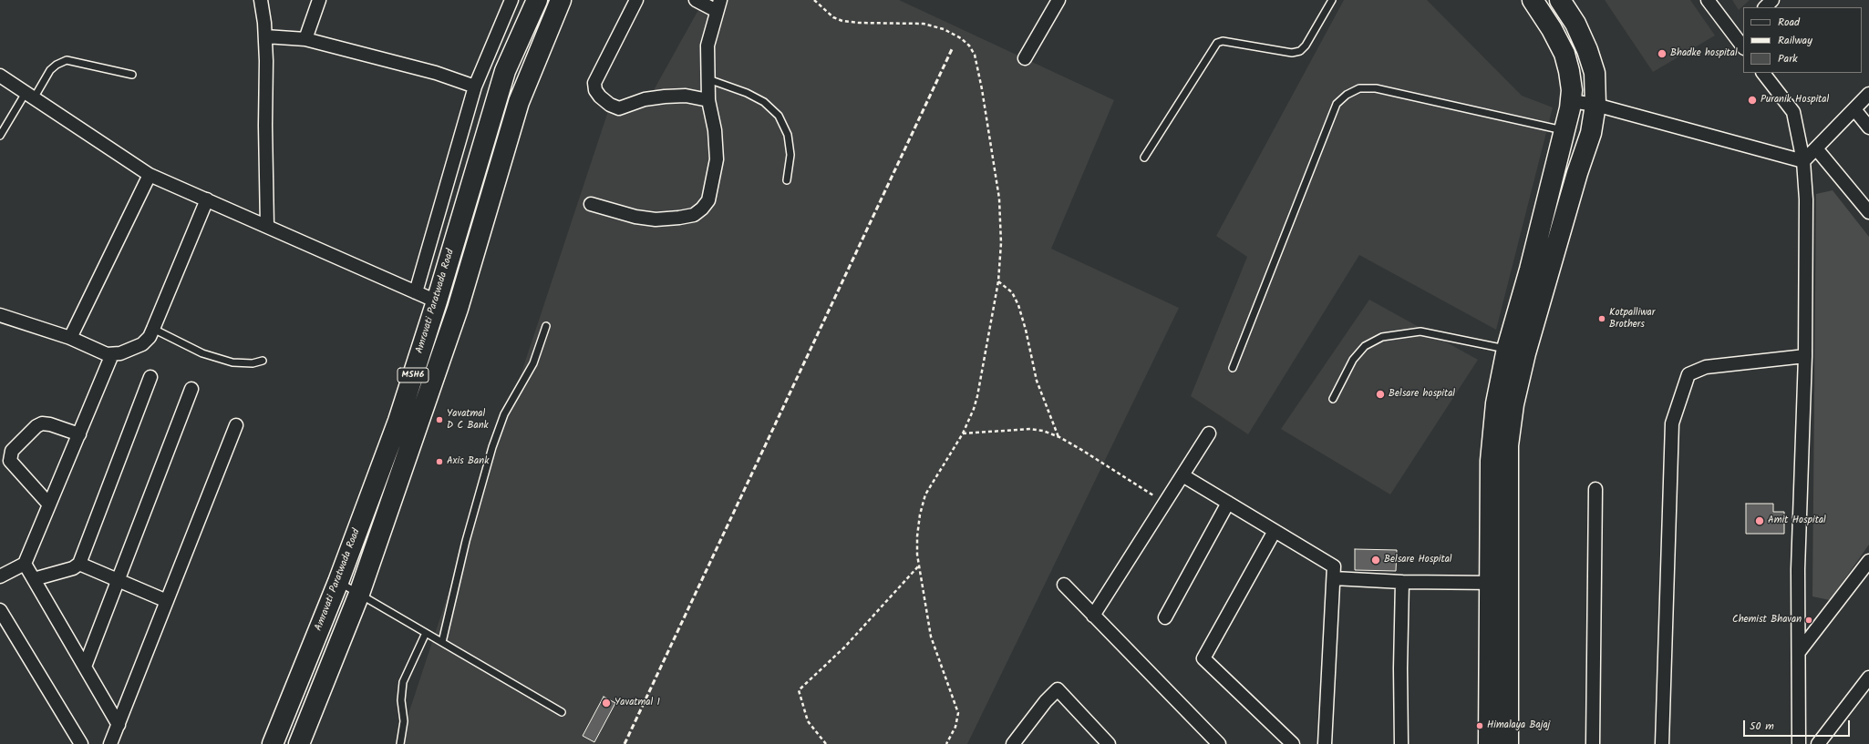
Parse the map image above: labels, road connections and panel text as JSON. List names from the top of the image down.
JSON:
{
  "streets": {
    "main road": ["Amravati Paratwada Road", "MSH6"]
  },
  "places": [
    "Bhadke hospital",
    "Puranik Hospital",
    "Kotpalliwar Brothers",
    "Belsare hospital",
    "Yavatmal D C Bank",
    "Axis Bank",
    "Amit Hospital",
    "Belsare Hospital",
    "Chemist Bhavan",
    "Yavatmal 1",
    "Himalaya Bajaj"
  ],
  "legend": ["Road", "Railway", "Park"],
  "scale_bar": "50 m"
}
